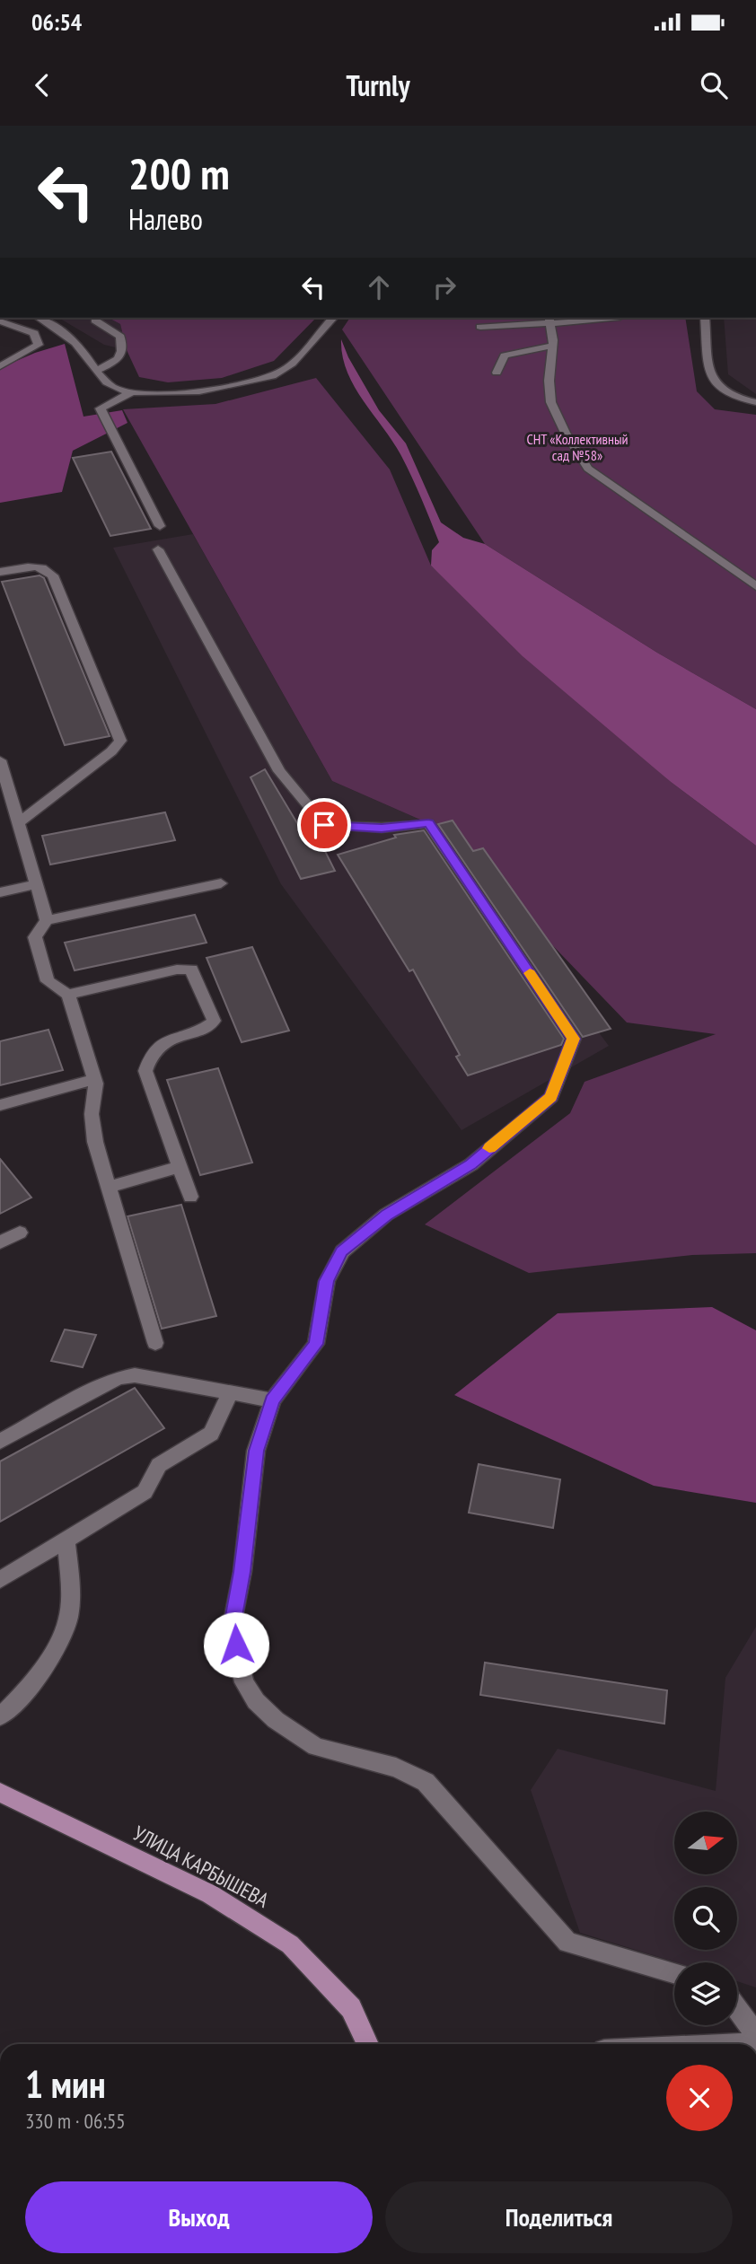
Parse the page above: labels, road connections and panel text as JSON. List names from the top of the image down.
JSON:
{
  "streets": {
    "main road": ["УЛИЦА КАРБЫШЕВА"]
  },
  "parks": ["СНТ «Коллективный сад №58»"],
  "north": "right",
  "page": {
    "status": "06:54",
    "header": "Turnly",
    "turn": ["200 m", "Налево"],
    "heading": ["1 мин", "330 m · 06:55"],
    "buttons": ["Выход", "Поделиться"]
  }
}
